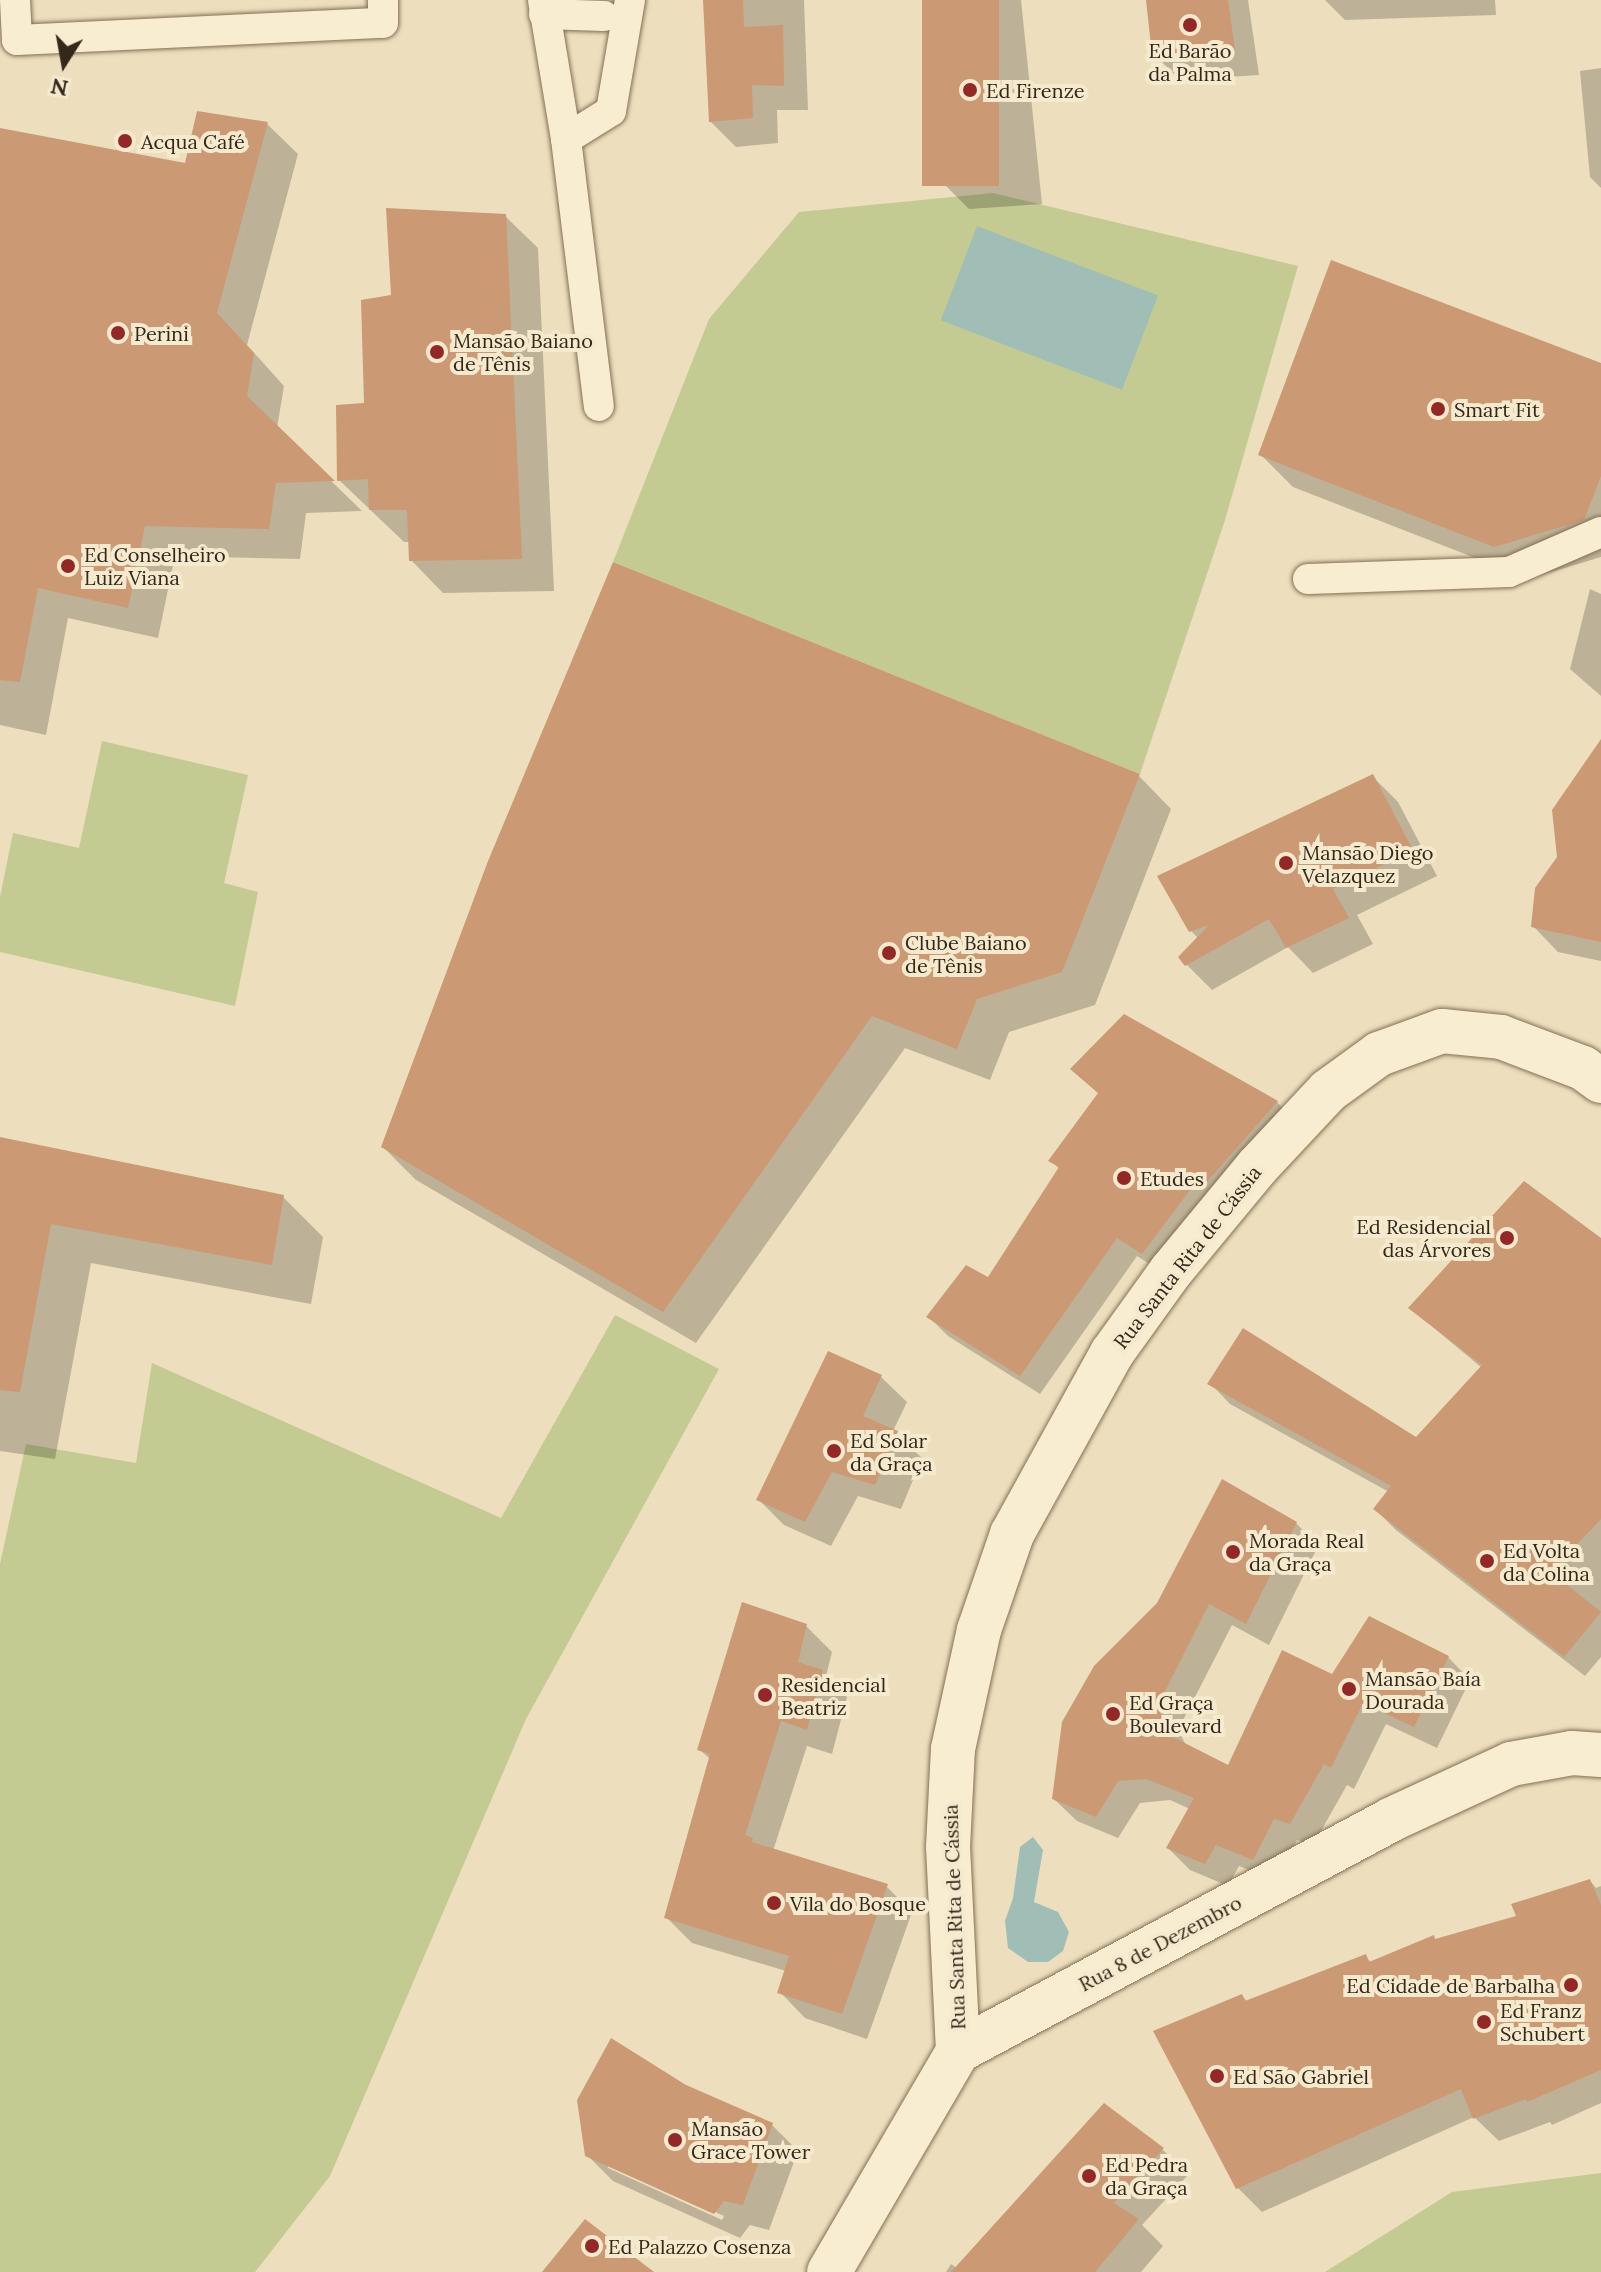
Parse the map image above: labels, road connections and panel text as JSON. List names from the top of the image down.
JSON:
{
  "streets": {
    "street": ["Rua Santa Rita de Cássia", "Rua 8 de Dezembro"]
  },
  "crossings": [
    ["Rua Santa Rita de Cássia", "Rua 8 de Dezembro"]
  ],
  "places": [
    "Ed Barão da Palma",
    "Ed Firenze",
    "Acqua Café",
    "Perini",
    "Mansão Baiano de Tênis",
    "Smart Fit",
    "Ed Conselheiro Luiz Viana",
    "Mansão Diego Velazquez",
    "Clube Baiano de Tênis",
    "Etudes",
    "Ed Residencial das Árvores",
    "Ed Solar da Graça",
    "Morada Real da Graça",
    "Ed Volta da Colina",
    "Mansão Baía Dourada",
    "Residencial Beatriz",
    "Ed Graça Boulevard",
    "Vila do Bosque",
    "Ed Cidade de Barbalha",
    "Ed Franz Schubert",
    "Ed São Gabriel",
    "Mansão Grace Tower",
    "Ed Pedra da Graça",
    "Ed Palazzo Cosenza"
  ],
  "north": "bottom"
}
